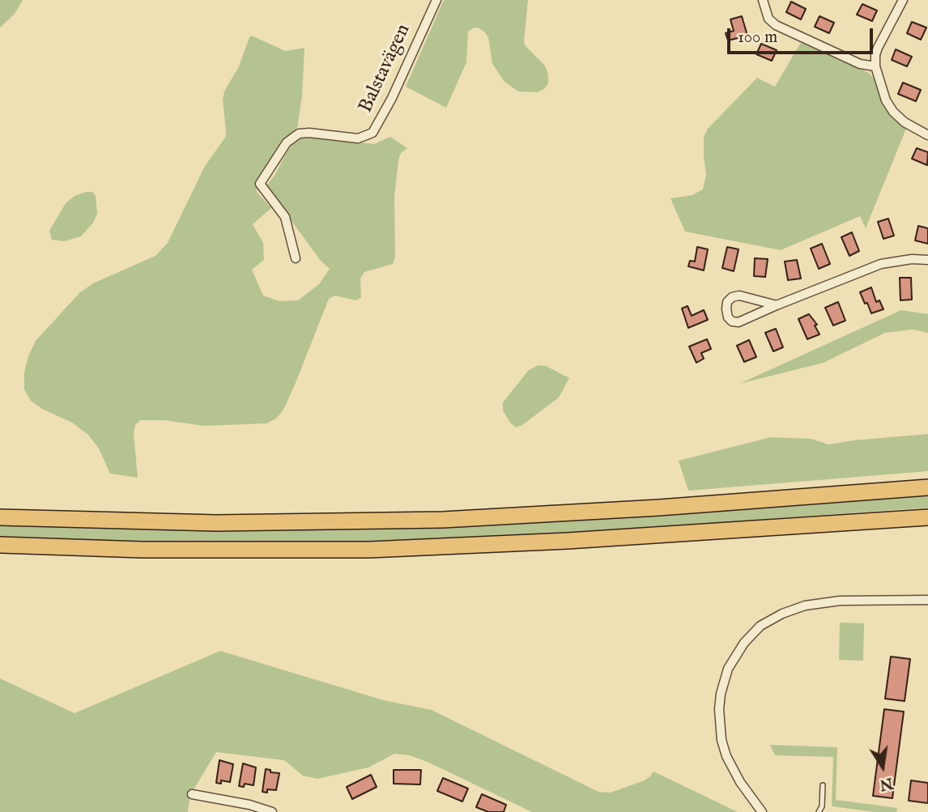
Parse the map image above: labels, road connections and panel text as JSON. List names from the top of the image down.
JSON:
{
  "streets": {
    "street": ["Balstavägen"]
  },
  "scale_bar": "100 m",
  "north": "bottom"
}
